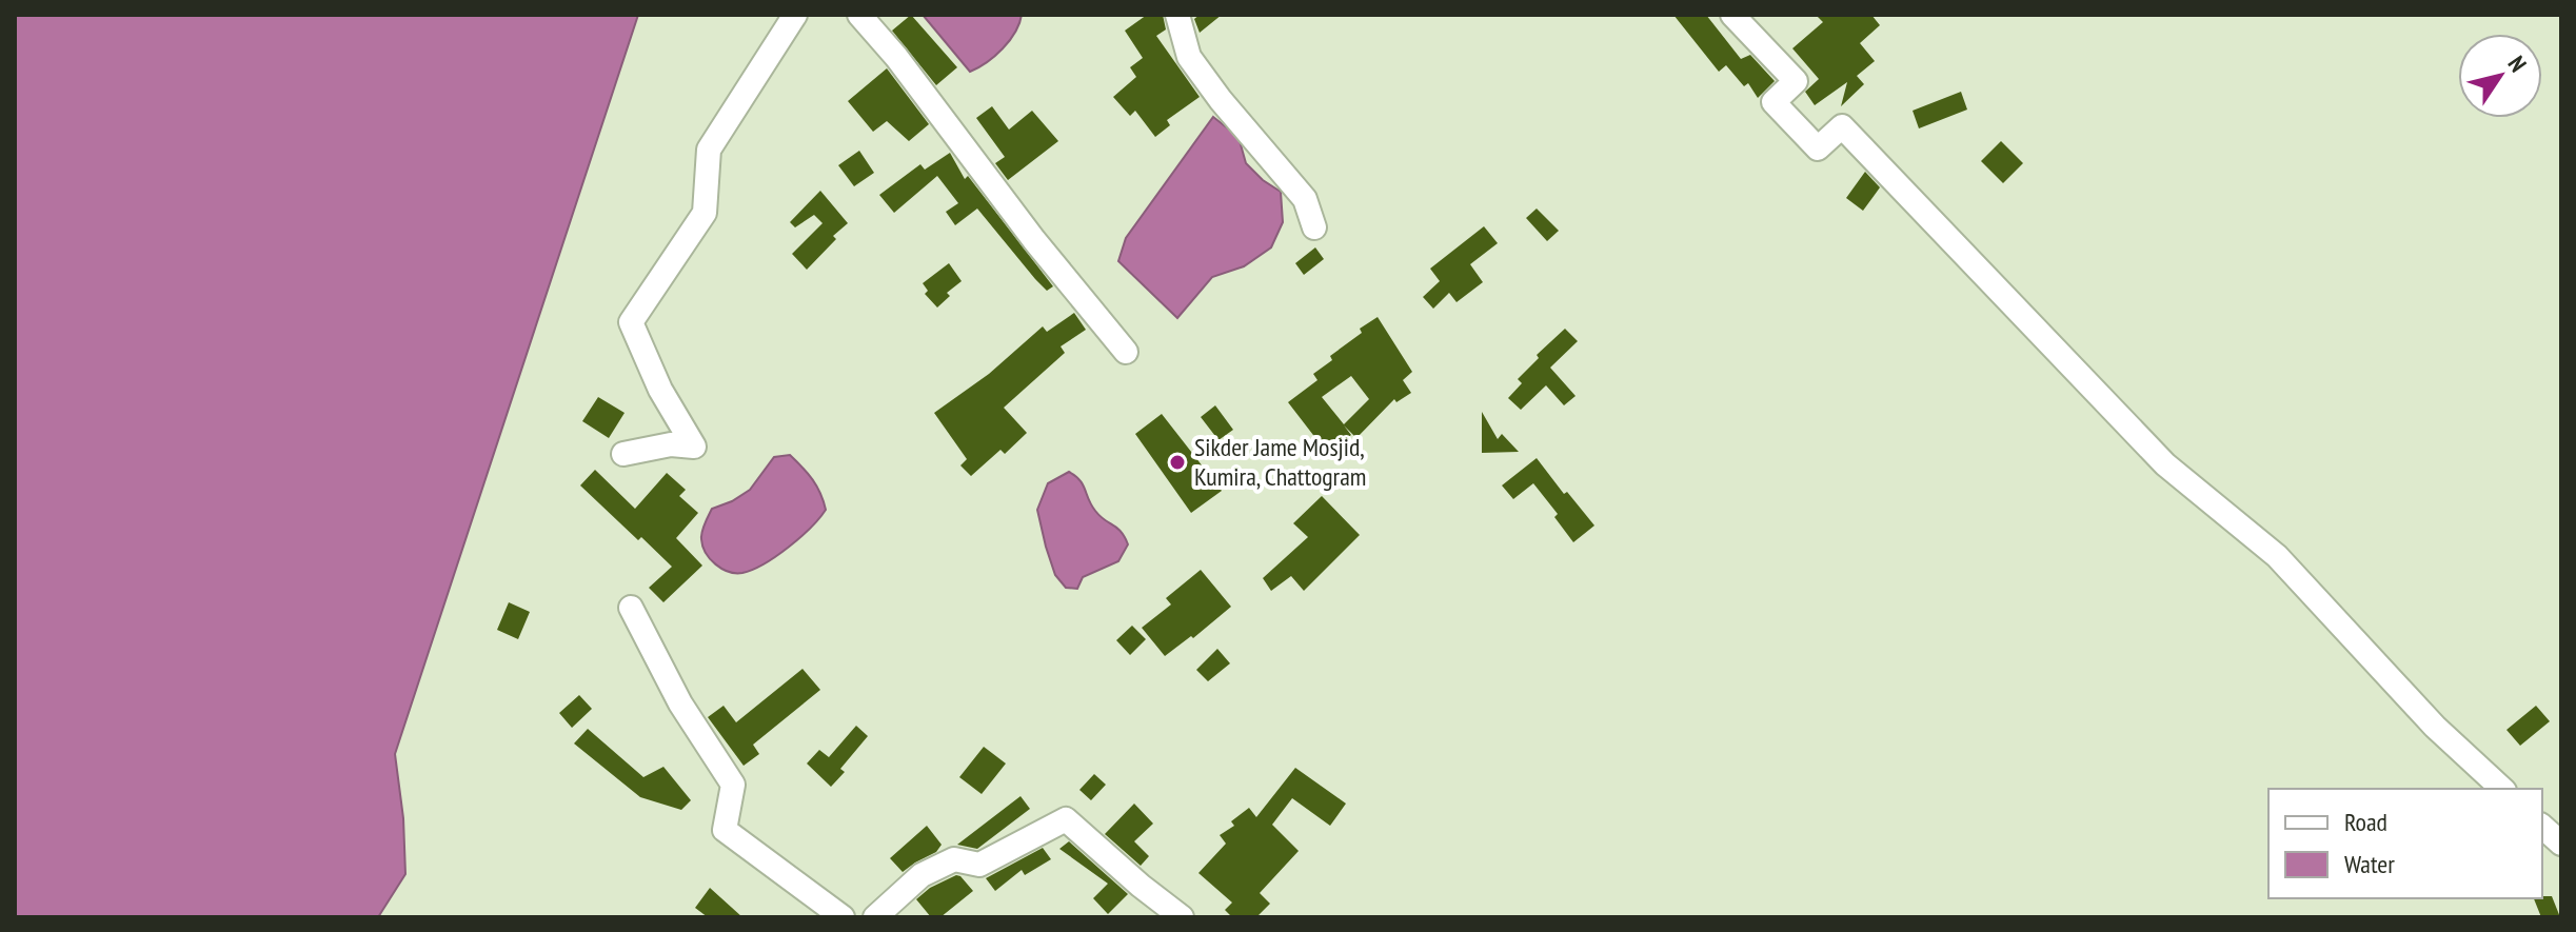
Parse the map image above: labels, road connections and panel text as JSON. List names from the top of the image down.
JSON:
{
  "places": ["Sikder Jame Mosjid, Kumira, Chattogram"],
  "legend": ["Road", "Water"],
  "north": "top right"
}
